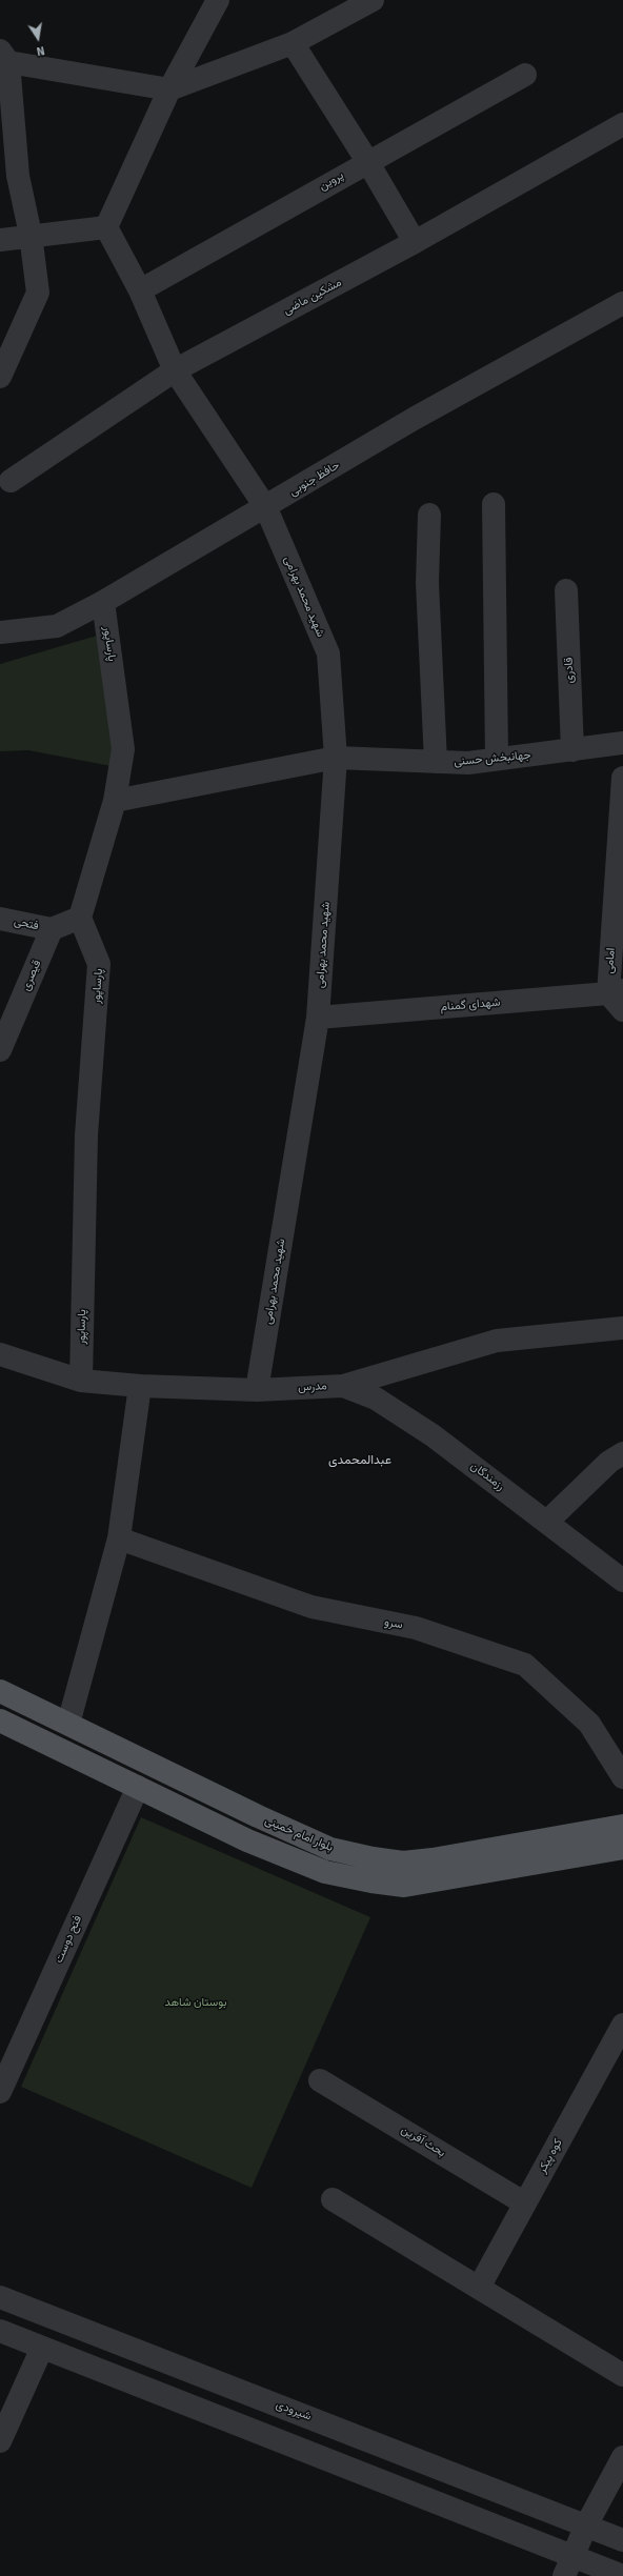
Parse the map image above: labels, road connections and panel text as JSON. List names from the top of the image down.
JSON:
{
  "streets": {
    "main road": ["بلوار امام خمینی"],
    "street": [
      "پروین",
      "مشکین ماضی",
      "حافظ جنوبی",
      "شهید محمد بهرامی",
      "پارساپور",
      "قادری",
      "جهانبخش حسنی",
      "فتحی",
      "امامی",
      "قیصری",
      "شهدای گمنام",
      "مدرس",
      "رزمندگان",
      "سرو",
      "فتح دوست",
      "بحث آفرین",
      "کوه پیکر",
      "شیرودی"
    ]
  },
  "crossings": [
    ["پروین", "شهید محمد بهرامی"],
    ["مشکین ماضی", "شهید محمد بهرامی"],
    ["حافظ جنوبی", "شهید محمد بهرامی"],
    ["حافظ جنوبی", "پارساپور"],
    ["شهید محمد بهرامی", "جهانبخش حسنی"],
    ["شهید محمد بهرامی", "شهدای گمنام"],
    ["شهید محمد بهرامی", "مدرس"],
    ["پارساپور", "جهانبخش حسنی"],
    ["پارساپور", "مدرس"],
    ["قادری", "جهانبخش حسنی"],
    ["فتحی", "قیصری"],
    ["امامی", "شهدای گمنام"],
    ["مدرس", "رزمندگان"],
    ["بحث آفرین", "کوه پیکر"]
  ],
  "districts": ["عبدالمحمدی"],
  "parks": ["بوستان شاهد"],
  "north": "bottom"
}
